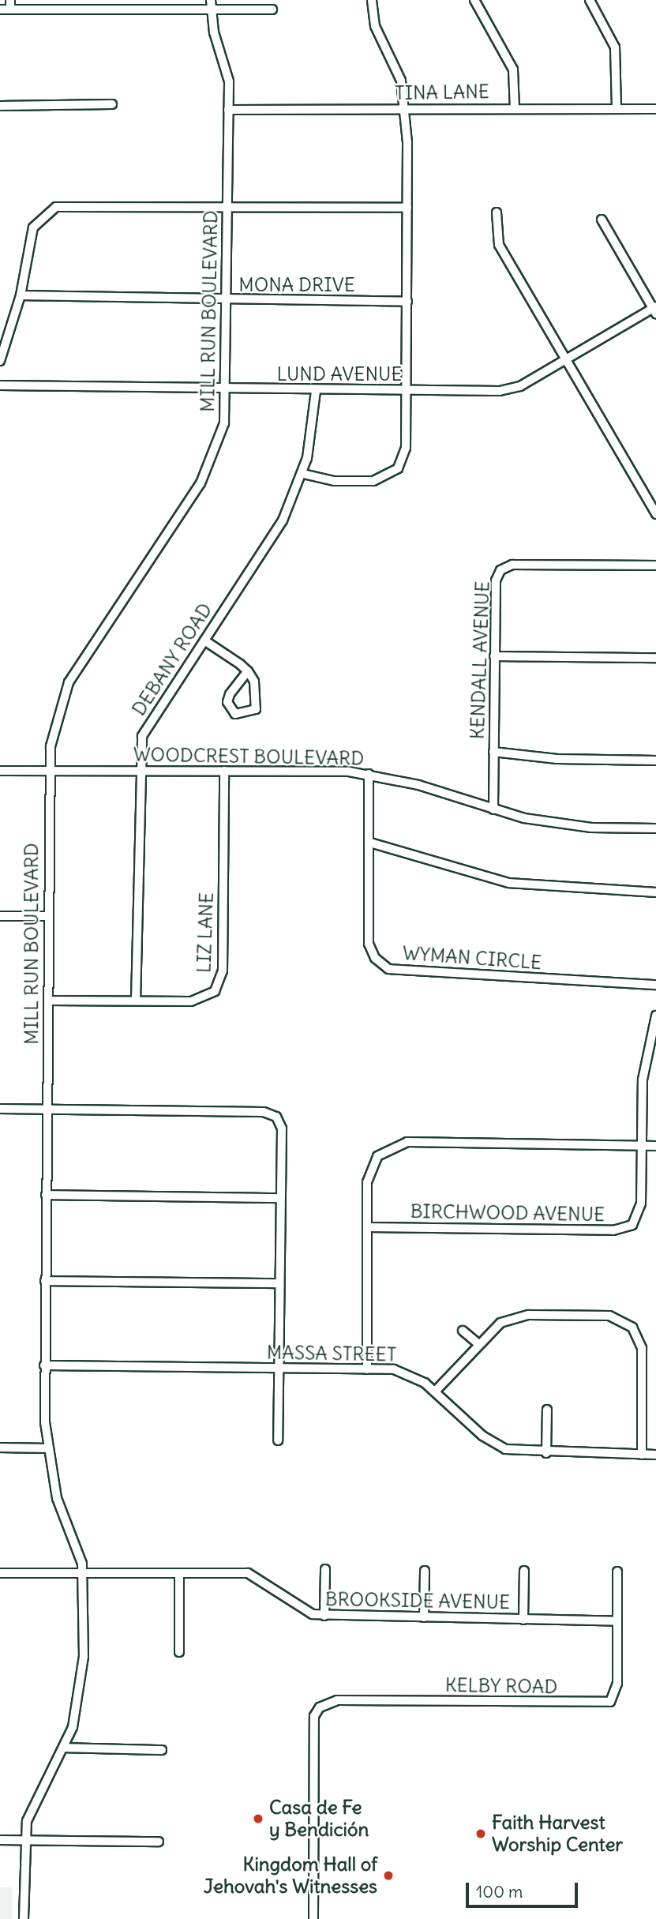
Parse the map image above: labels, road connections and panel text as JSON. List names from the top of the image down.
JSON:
{
  "streets": {
    "street": [
      "TINA LANE",
      "MONA DRIVE",
      "MILL RUN BOULEVARD",
      "LUND AVENUE",
      "DEBANY ROAD",
      "KENDALL AVENUE",
      "WOODCREST BOULEVARD",
      "LIZ LANE",
      "WYMAN CIRCLE",
      "BIRCHWOOD AVENUE",
      "MASSA STREET",
      "BROOKSIDE AVENUE",
      "KELBY ROAD"
    ]
  },
  "crossings": [
    ["TINA LANE", "MILL RUN BOULEVARD"],
    ["MONA DRIVE", "MILL RUN BOULEVARD"],
    ["MILL RUN BOULEVARD", "LUND AVENUE"],
    ["MILL RUN BOULEVARD", "WOODCREST BOULEVARD"],
    ["MILL RUN BOULEVARD", "LIZ LANE"],
    ["MILL RUN BOULEVARD", "MASSA STREET"],
    ["MILL RUN BOULEVARD", "BROOKSIDE AVENUE"],
    ["LUND AVENUE", "DEBANY ROAD"],
    ["DEBANY ROAD", "WOODCREST BOULEVARD"],
    ["DEBANY ROAD", "LIZ LANE"],
    ["KENDALL AVENUE", "WOODCREST BOULEVARD"],
    ["WOODCREST BOULEVARD", "LIZ LANE"],
    ["WOODCREST BOULEVARD", "WYMAN CIRCLE"],
    ["BROOKSIDE AVENUE", "KELBY ROAD"]
  ],
  "places": ["Casa de Fe y Bendición", "Faith Harvest Worship Center", "Kingdom Hall of Jehovah's Witnesses"],
  "scale_bar": "100 m"
}
